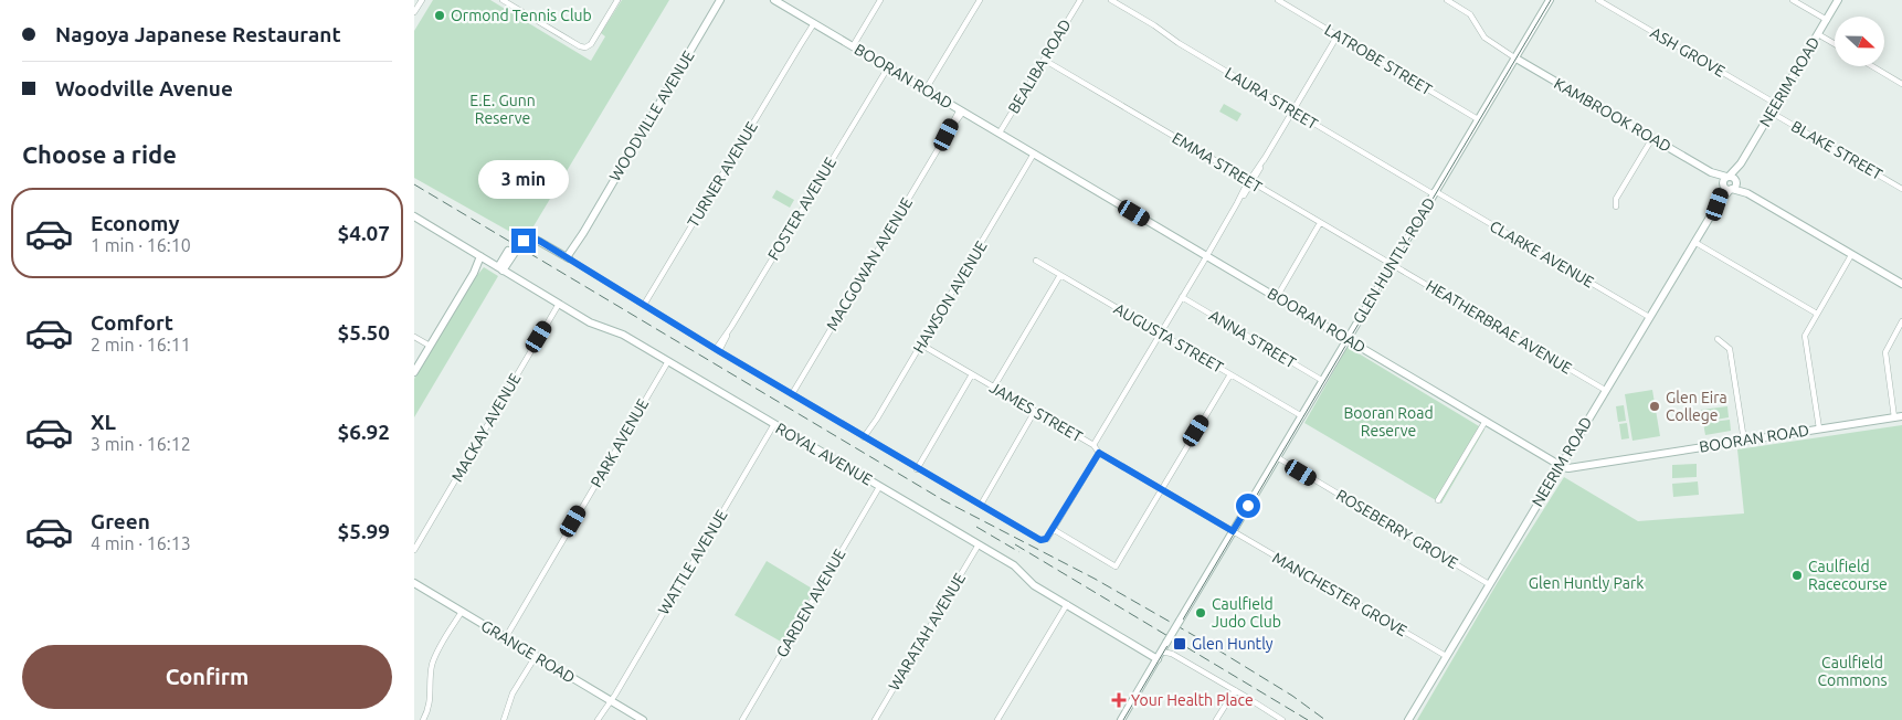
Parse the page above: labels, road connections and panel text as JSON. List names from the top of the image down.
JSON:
{
  "streets": {
    "street": [
      "ASH GROVE",
      "LATROBE STREET",
      "BEALIBA ROAD",
      "BOORAN ROAD",
      "NEERIM ROAD",
      "LAURA STREET",
      "KAMBROOK ROAD",
      "WOODVILLE AVENUE",
      "BLAKE STREET",
      "EMMA STREET",
      "TURNER AVENUE",
      "FOSTER AVENUE",
      "CLARKE AVENUE",
      "GLEN HUNTLY ROAD",
      "MACGOWAN AVENUE",
      "HAWSON AVENUE",
      "HEATHERBRAE AVENUE",
      "AUGUSTA STREET",
      "ANNA STREET",
      "JAMES STREET",
      "MACKAY AVENUE",
      "PARK AVENUE",
      "ROYAL AVENUE",
      "ROSEBERRY GROVE",
      "WATTLE AVENUE",
      "MANCHESTER GROVE",
      "GARDEN AVENUE",
      "WARATAH AVENUE",
      "GRANGE ROAD"
    ]
  },
  "crossings": [
    ["ASH GROVE", "NEERIM ROAD"],
    ["LATROBE STREET", "GLEN HUNTLY ROAD"],
    ["BEALIBA ROAD", "BOORAN ROAD"],
    ["BEALIBA ROAD", "EMMA STREET"],
    ["BOORAN ROAD", "NEERIM ROAD"],
    ["BOORAN ROAD", "TURNER AVENUE"],
    ["BOORAN ROAD", "FOSTER AVENUE"],
    ["BOORAN ROAD", "GLEN HUNTLY ROAD"],
    ["BOORAN ROAD", "MACGOWAN AVENUE"],
    ["BOORAN ROAD", "HAWSON AVENUE"],
    ["NEERIM ROAD", "KAMBROOK ROAD"],
    ["NEERIM ROAD", "BLAKE STREET"],
    ["NEERIM ROAD", "CLARKE AVENUE"],
    ["NEERIM ROAD", "HEATHERBRAE AVENUE"],
    ["NEERIM ROAD", "ROSEBERRY GROVE"],
    ["NEERIM ROAD", "MANCHESTER GROVE"],
    ["LAURA STREET", "CLARKE AVENUE"],
    ["LAURA STREET", "GLEN HUNTLY ROAD"],
    ["KAMBROOK ROAD", "GLEN HUNTLY ROAD"],
    ["EMMA STREET", "GLEN HUNTLY ROAD"],
    ["EMMA STREET", "HEATHERBRAE AVENUE"],
    ["CLARKE AVENUE", "GLEN HUNTLY ROAD"],
    ["GLEN HUNTLY ROAD", "HEATHERBRAE AVENUE"],
    ["GLEN HUNTLY ROAD", "AUGUSTA STREET"],
    ["GLEN HUNTLY ROAD", "ANNA STREET"],
    ["GLEN HUNTLY ROAD", "JAMES STREET"],
    ["GLEN HUNTLY ROAD", "ROYAL AVENUE"],
    ["GLEN HUNTLY ROAD", "ROSEBERRY GROVE"],
    ["GLEN HUNTLY ROAD", "MANCHESTER GROVE"],
    ["HAWSON AVENUE", "JAMES STREET"],
    ["JAMES STREET", "MANCHESTER GROVE"],
    ["MACKAY AVENUE", "ROYAL AVENUE"],
    ["PARK AVENUE", "ROYAL AVENUE"],
    ["PARK AVENUE", "GRANGE ROAD"],
    ["ROYAL AVENUE", "WATTLE AVENUE"],
    ["ROYAL AVENUE", "GARDEN AVENUE"],
    ["ROYAL AVENUE", "WARATAH AVENUE"],
    ["WATTLE AVENUE", "GRANGE ROAD"]
  ],
  "parks": [
    "E.E. Gunn Reserve",
    "Booran Road Reserve",
    "Glen Huntly Park",
    "Caulfield Commons"
  ],
  "places": {
    "other": [
      "Ormond Tennis Club",
      "Glen Eira College",
      "Caulfield Racecourse",
      "Caulfield Judo Club"
    ],
    "transit": ["Glen Huntly"],
    "health": ["Your Health Place"]
  },
  "north": "right",
  "page": {
    "banner": ["Nagoya Japanese Restaurant", "Woodville Avenue"],
    "heading": "Choose a ride",
    "bubble": "3 min",
    "list": [
      {
        "name": "Economy",
        "note": "1 min · 16:10",
        "value": "$4.07"
      },
      {
        "name": "Comfort",
        "note": "2 min · 16:11",
        "value": "$5.50"
      },
      {
        "name": "XL",
        "note": "3 min · 16:12",
        "value": "$6.92"
      },
      {
        "name": "Green",
        "note": "4 min · 16:13",
        "value": "$5.99"
      }
    ],
    "buttons": "Confirm"
  }
}
